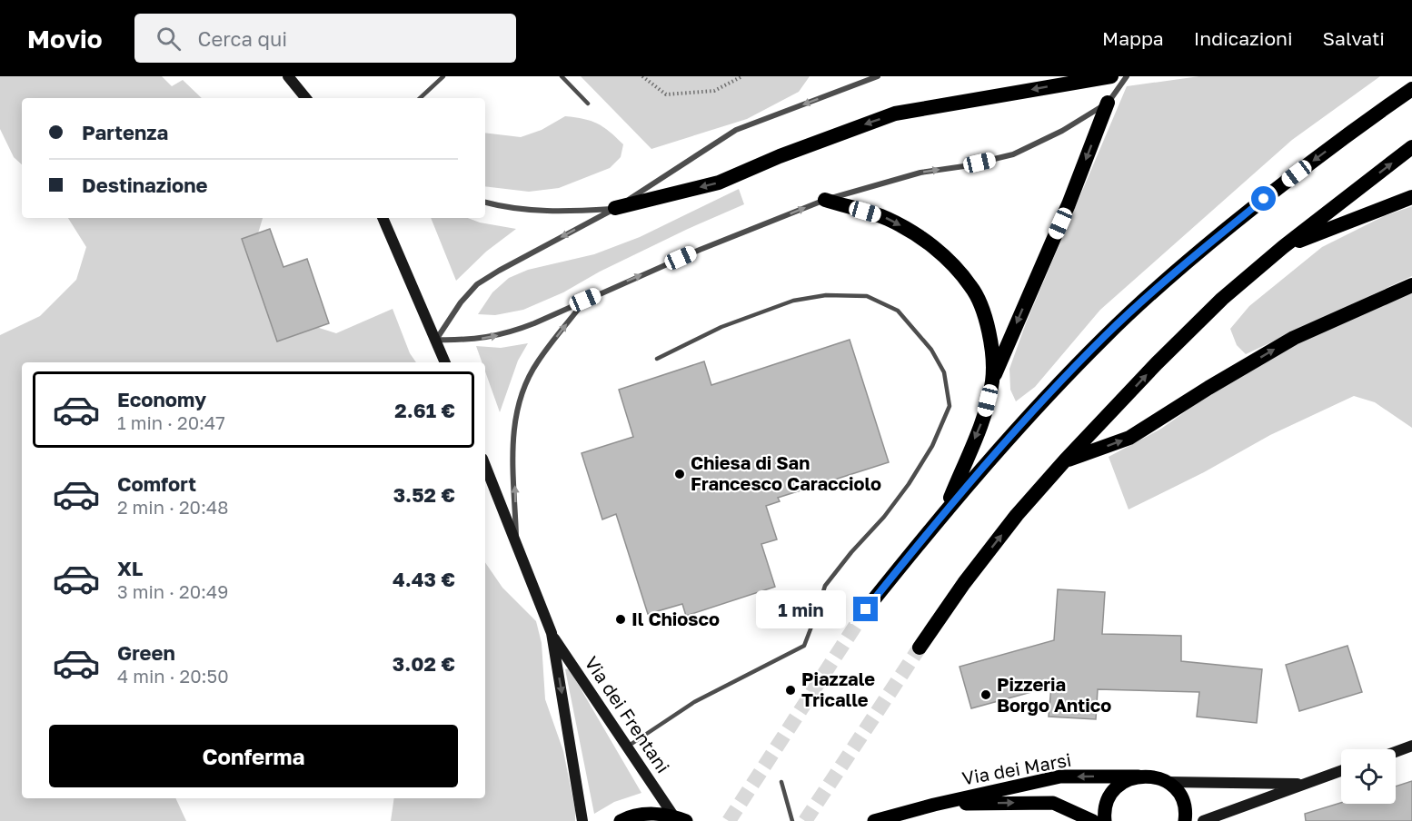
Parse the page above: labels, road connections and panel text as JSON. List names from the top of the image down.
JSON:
{
  "streets": {
    "main road": ["Via dei Frentani", "Via dei Marsi"]
  },
  "places": [
    "Chiesa di San Francesco Caracciolo",
    "Il Chiosco",
    "Piazzale Tricalle",
    "Pizzeria Borgo Antico"
  ],
  "page": {
    "header": "Movio",
    "search": "Cerca qui",
    "nav": ["Mappa", "Indicazioni", "Salvati"],
    "banner": ["Partenza", "Destinazione"],
    "list": [
      {
        "name": "Economy",
        "note": "1 min · 20:47",
        "value": "2.61 €"
      },
      {
        "name": "Comfort",
        "note": "2 min · 20:48",
        "value": "3.52 €"
      },
      {
        "name": "XL",
        "note": "3 min · 20:49",
        "value": "4.43 €"
      },
      {
        "name": "Green",
        "note": "4 min · 20:50",
        "value": "3.02 €"
      }
    ],
    "bubble": "1 min",
    "buttons": "Conferma"
  }
}
